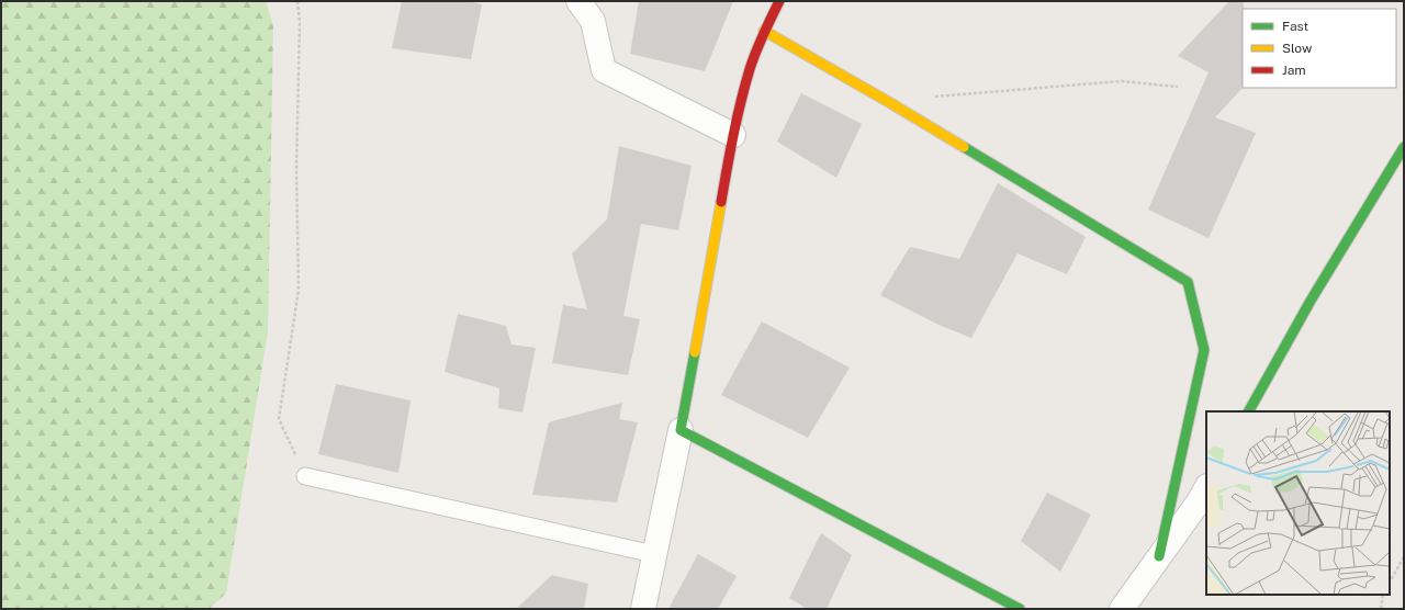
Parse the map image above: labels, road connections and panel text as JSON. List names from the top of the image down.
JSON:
{
  "legend": ["Fast", "Slow", "Jam"]
}
